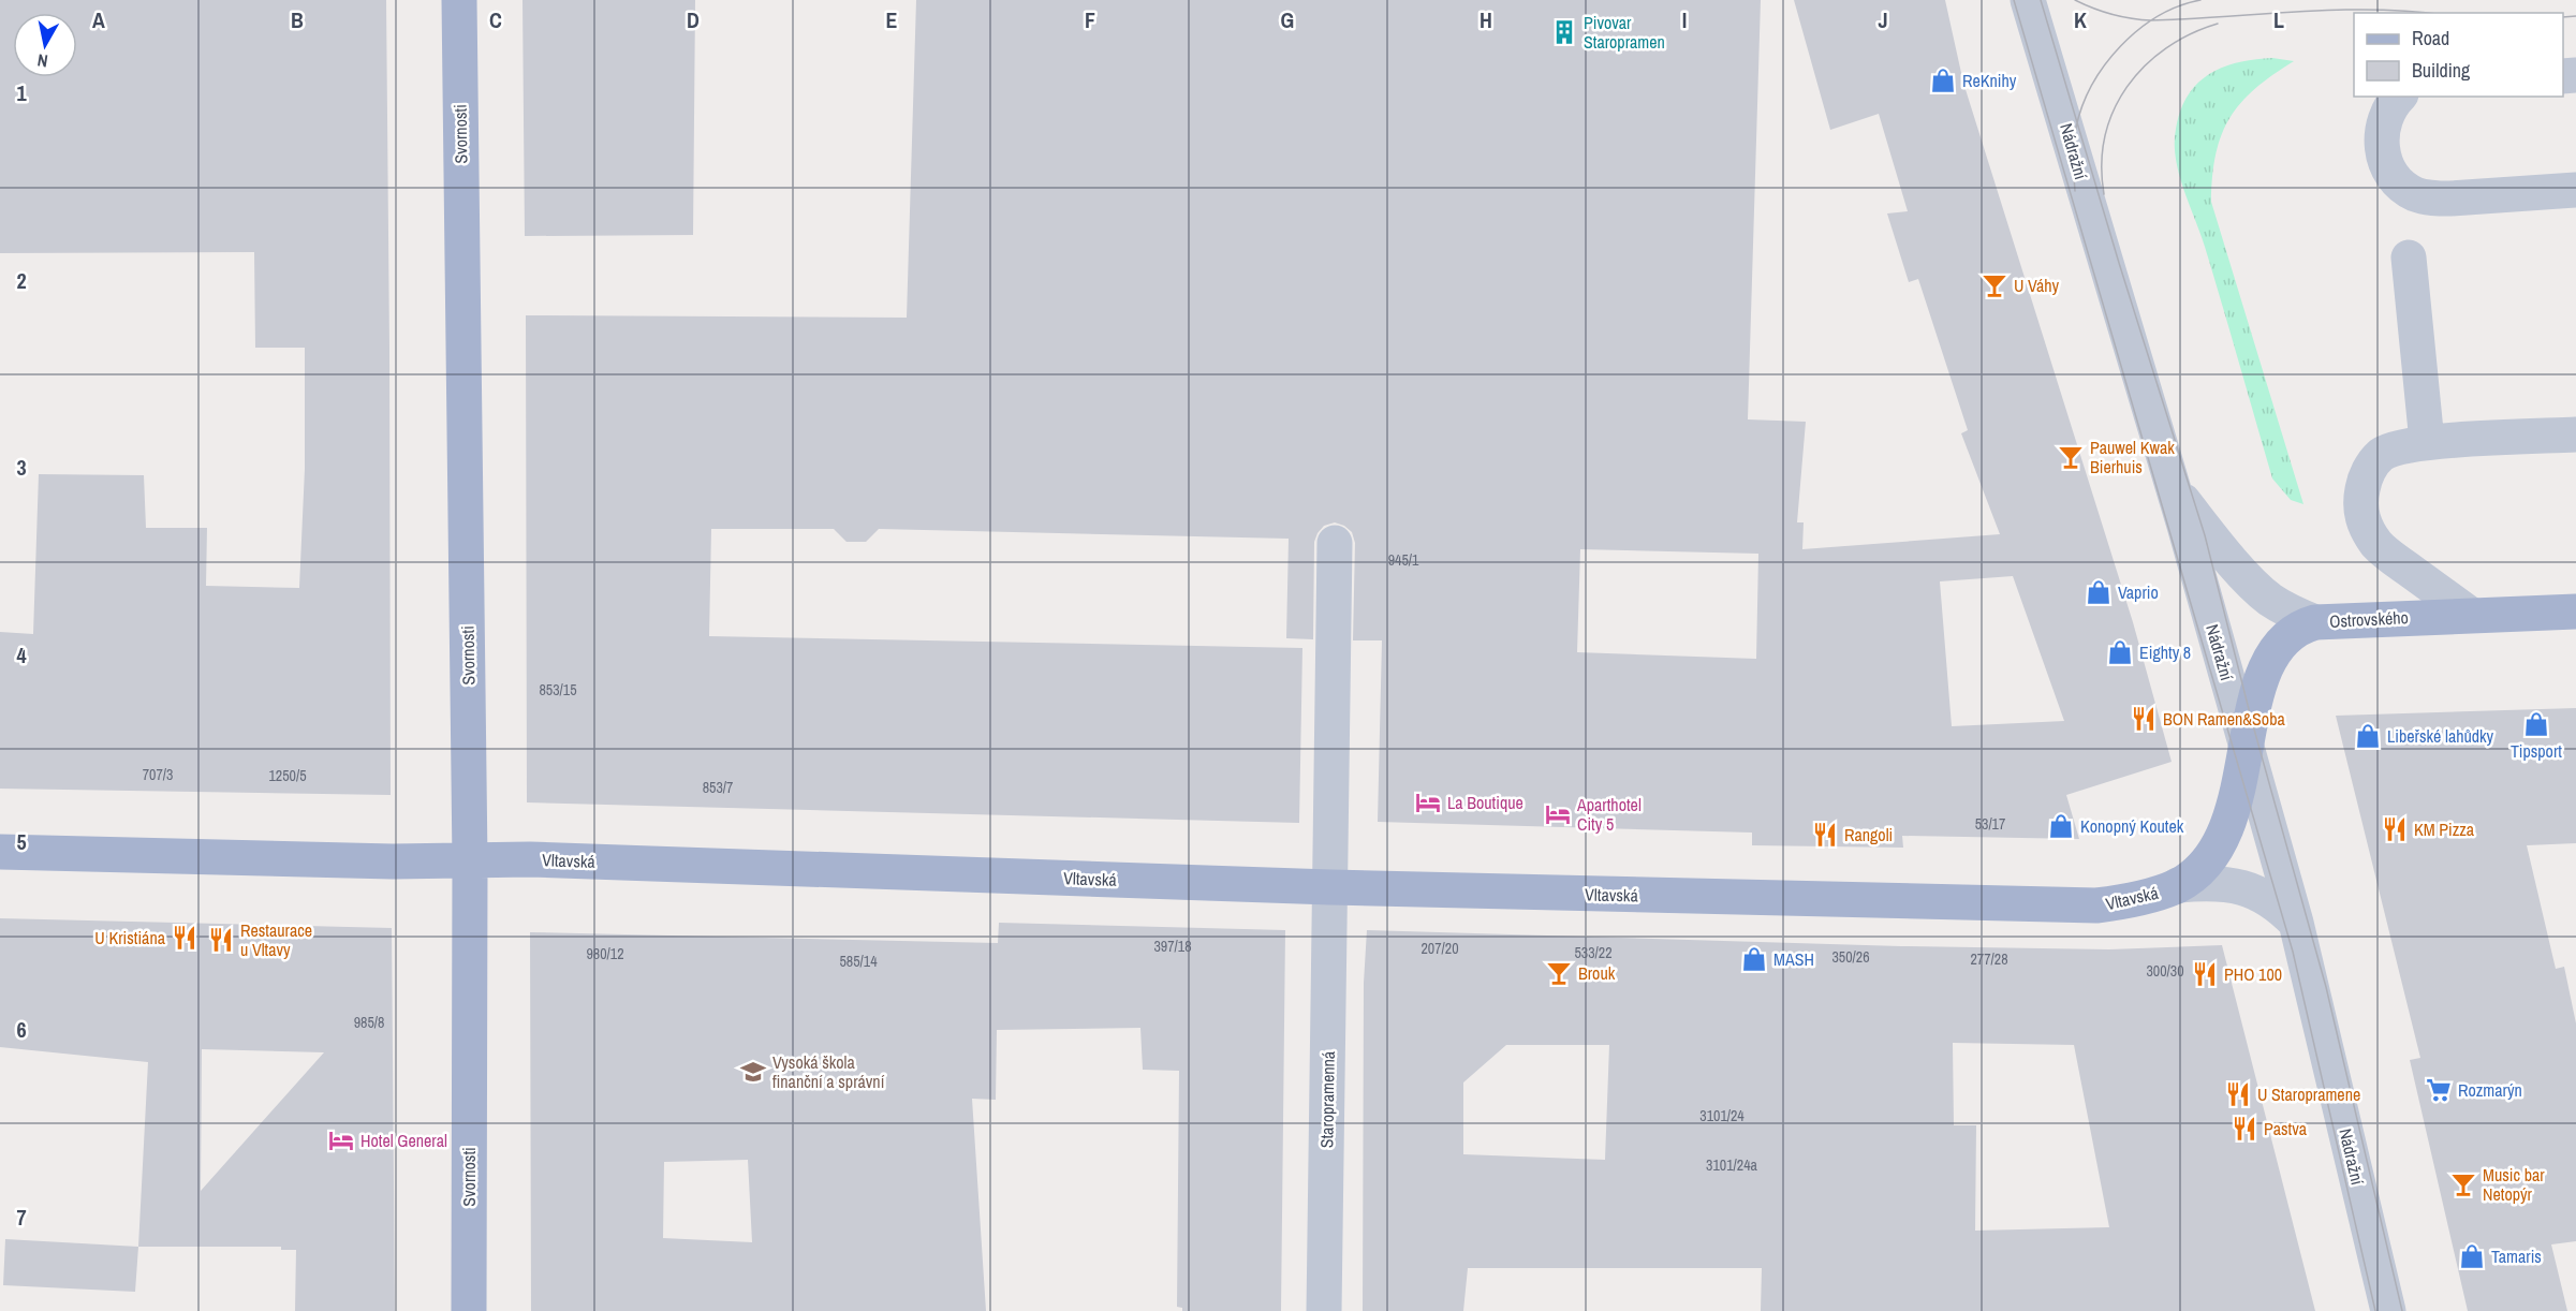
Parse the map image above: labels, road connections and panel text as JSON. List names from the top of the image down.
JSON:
{
  "streets": {
    "main road": ["Svornosti", "Ostrovského", "Vltavská"],
    "street": ["Nádražní", "Staropramenná"]
  },
  "crossings": [
    ["Svornosti", "Vltavská"],
    ["Nádražní", "Ostrovského"],
    ["Nádražní", "Vltavská"],
    ["Ostrovského", "Vltavská"],
    ["Vltavská", "Staropramenná"]
  ],
  "places": {
    "building": ["Pivovar Staropramen"],
    "shop": [
      "ReKnihy",
      "Vaprio",
      "Eighty 8",
      "Tipsport",
      "Libeřské lahůdky",
      "Konopný Koutek",
      "MASH",
      "Tamaris"
    ],
    "bar": [
      "U Váhy",
      "Pauwel Kwak Bierhuis",
      "Brouk",
      "Music bar Netopýr"
    ],
    "restaurant": [
      "BON Ramen&Soba",
      "KM Pizza",
      "Rangoli",
      "U Kristiána",
      "Restaurace u Vltavy",
      "PHO 100",
      "U Staropramene",
      "Pastva"
    ],
    "hotel": ["La Boutique", "Aparthotel City 5", "Hotel General"],
    "school or university": ["Vysoká škola finanční a správní"],
    "supermarket": ["Rozmarýn"]
  },
  "house_numbers": [
    "945/1",
    "853/15",
    "707/3",
    "1250/5",
    "853/7",
    "53/17",
    "397/18",
    "207/20",
    "533/22",
    "980/12",
    "350/26",
    "277/28",
    "585/14",
    "300/30",
    "985/8",
    "3101/24",
    "3101/24a"
  ],
  "legend": ["Road", "Building"],
  "north": "bottom",
  "grid": {
    "columns": [
      "A",
      "B",
      "C",
      "D",
      "E",
      "F",
      "G",
      "H",
      "I",
      "J",
      "K",
      "L"
    ],
    "rows": [
      "1",
      "2",
      "3",
      "4",
      "5",
      "6",
      "7"
    ]
  }
}
